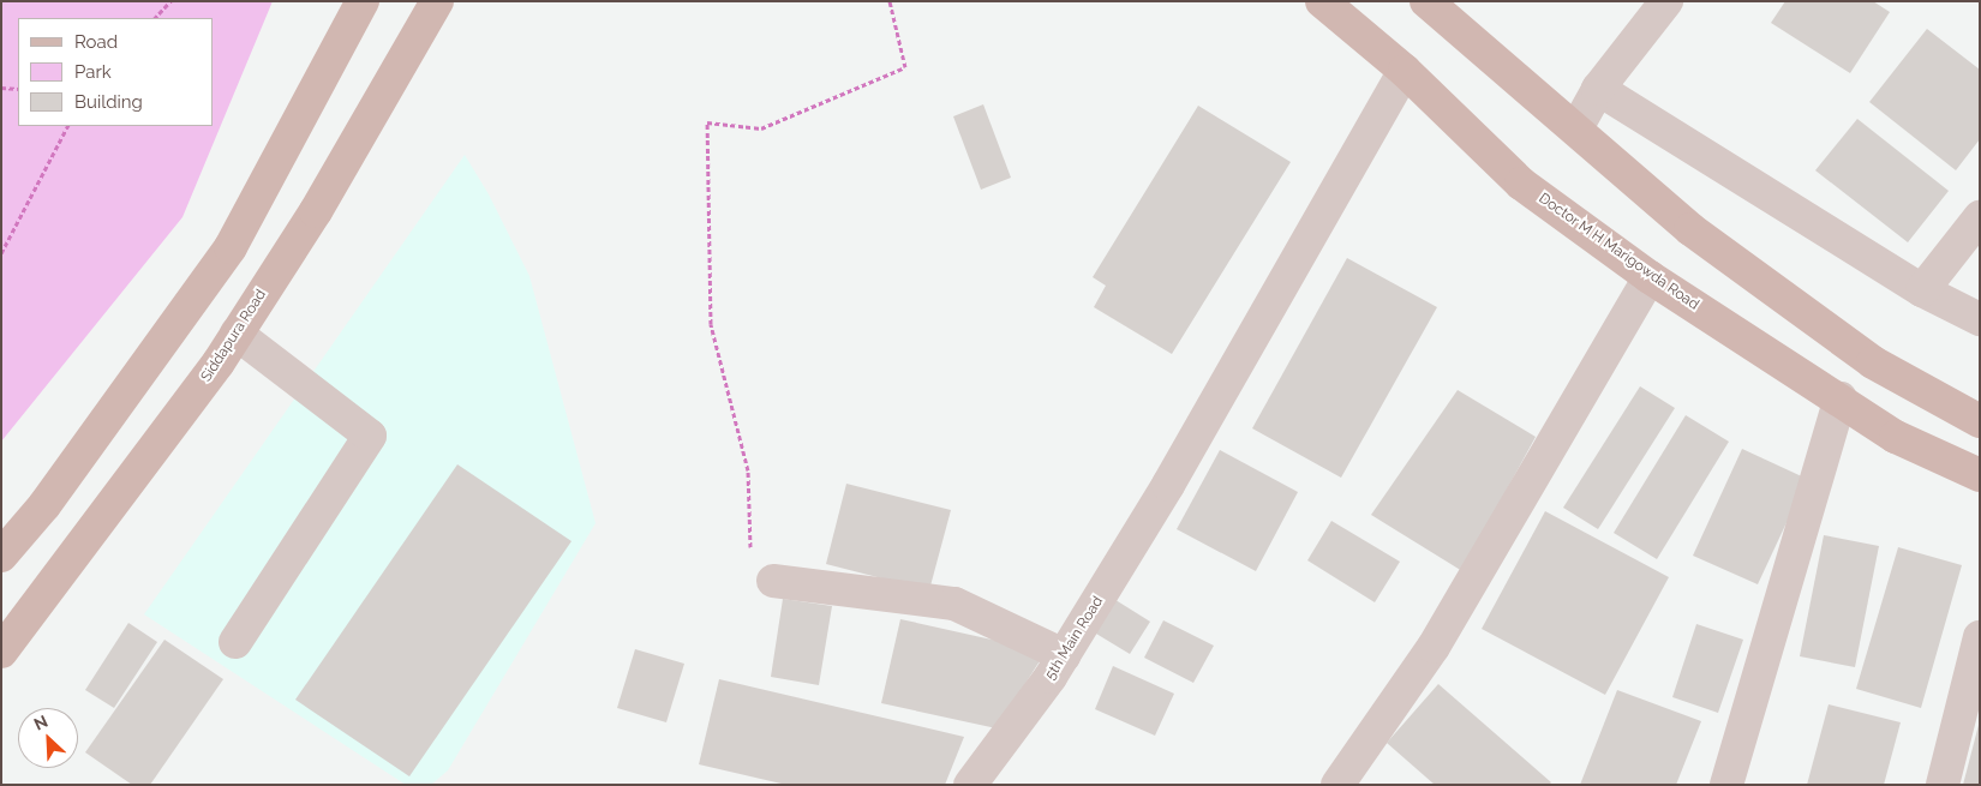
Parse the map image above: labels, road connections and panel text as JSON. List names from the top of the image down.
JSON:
{
  "streets": {
    "main road": ["Doctor M H Marigowda Road", "Siddapura Road"],
    "street": ["5th Main Road"]
  },
  "crossings": [
    ["Doctor M H Marigowda Road", "5th Main Road"]
  ],
  "legend": ["Road", "Park", "Building"],
  "north": "top left"
}
